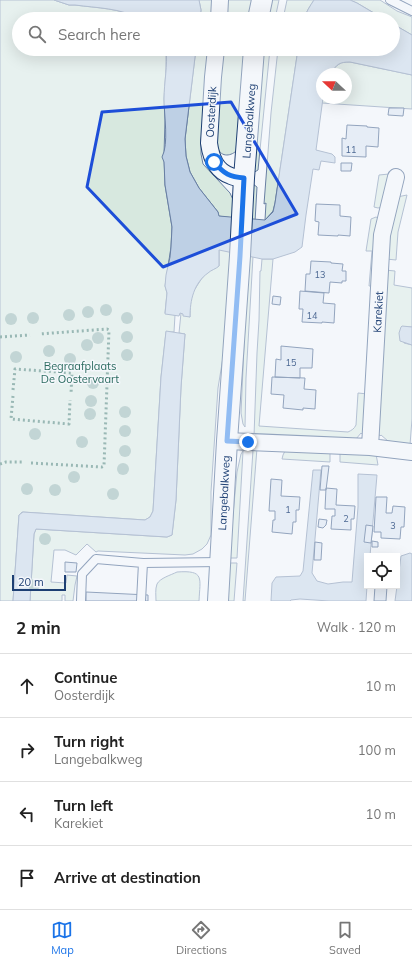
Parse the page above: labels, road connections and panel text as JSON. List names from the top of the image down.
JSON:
{
  "streets": {
    "street": ["Oosterdijk", "Langebalkweg", "Karekiet"]
  },
  "crossings": [
    ["Oosterdijk", "Langebalkweg"]
  ],
  "parks": ["Begraafplaats De Oostervaart"],
  "house_numbers": [
    "11",
    "13",
    "14",
    "15",
    "1",
    "2",
    "3"
  ],
  "scale_bar": "20 m",
  "north": "left",
  "page": {
    "search": "Search here",
    "scale": "20 m",
    "heading": ["2 min", "Walk · 120 m"],
    "list": [
      ["Continue", "Oosterdijk", "10 m"],
      ["Turn right", "Langebalkweg", "100 m"],
      ["Turn left", "Karekiet", "10 m"],
      "Arrive at destination"
    ],
    "nav": ["Map", "Directions", "Saved"]
  }
}
